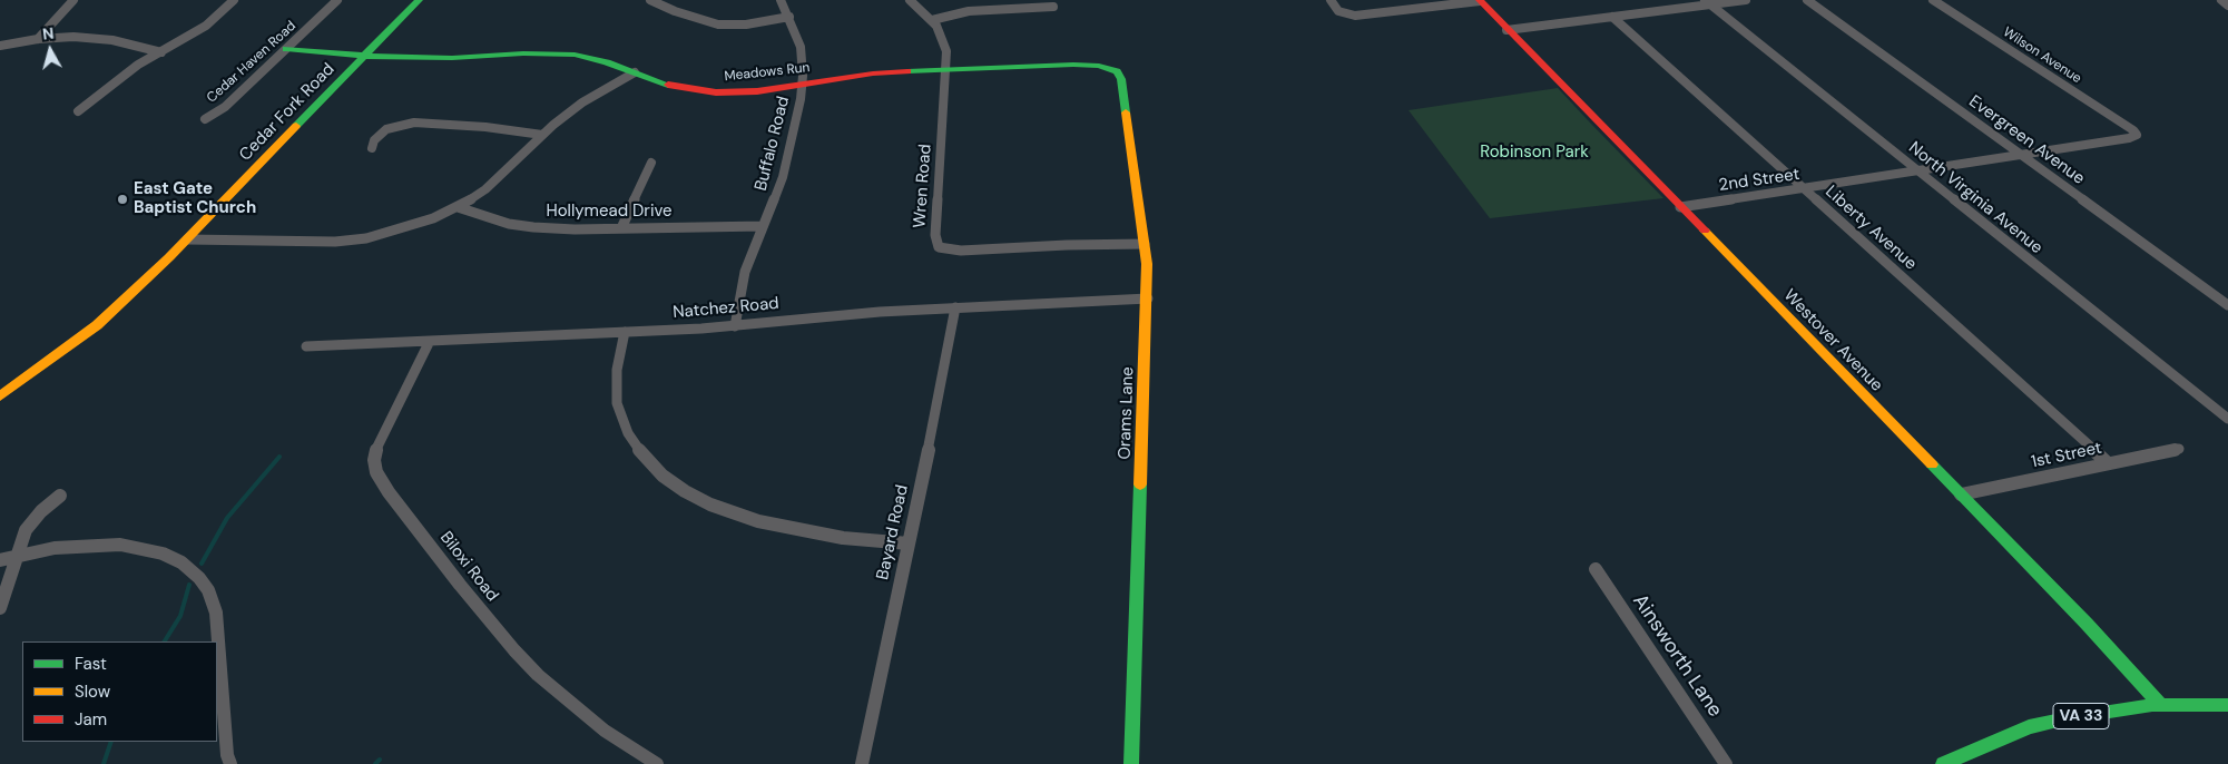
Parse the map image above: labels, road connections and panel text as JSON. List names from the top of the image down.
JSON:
{
  "streets": {
    "street": [
      "Wilson Avenue",
      "Cedar Haven Road",
      "Meadows Run",
      "Cedar Fork Road",
      "Evergreen Avenue",
      "Buffalo Road",
      "2nd Street",
      "Wren Road",
      "North Virginia Avenue",
      "Hollymead Drive",
      "Liberty Avenue",
      "Natchez Road",
      "Westover Avenue",
      "Orams Lane",
      "1st Street",
      "Bayard Road",
      "Biloxi Road",
      "Ainsworth Lane",
      "VA 33"
    ]
  },
  "crossings": [
    ["Wilson Avenue", "2nd Street"],
    ["Cedar Haven Road", "Meadows Run"],
    ["Meadows Run", "Cedar Fork Road"],
    ["Meadows Run", "Buffalo Road"],
    ["Meadows Run", "Wren Road"],
    ["Meadows Run", "Orams Lane"],
    ["Evergreen Avenue", "2nd Street"],
    ["Buffalo Road", "Hollymead Drive"],
    ["Buffalo Road", "Natchez Road"],
    ["2nd Street", "North Virginia Avenue"],
    ["2nd Street", "Liberty Avenue"],
    ["2nd Street", "Westover Avenue"],
    ["Wren Road", "Orams Lane"],
    ["Liberty Avenue", "1st Street"],
    ["Natchez Road", "Orams Lane"],
    ["Natchez Road", "Bayard Road"],
    ["Natchez Road", "Biloxi Road"],
    ["Westover Avenue", "1st Street"],
    ["Westover Avenue", "VA 33"]
  ],
  "parks": ["Robinson Park"],
  "places": ["East Gate Baptist Church"],
  "legend": ["Fast", "Slow", "Jam"],
  "north": "top"
}
